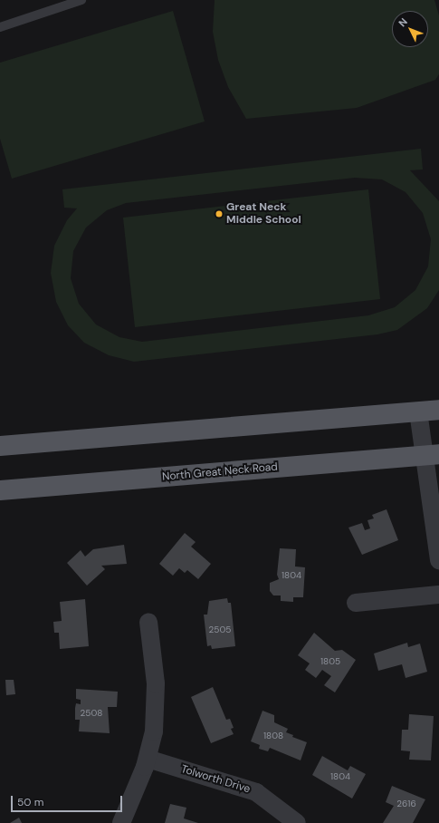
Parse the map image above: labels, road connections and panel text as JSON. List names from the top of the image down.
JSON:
{
  "streets": {
    "main road": ["North Great Neck Road"],
    "street": ["Tolworth Drive"]
  },
  "places": ["Great Neck Middle School"],
  "house_numbers": [
    "1804",
    "2505",
    "1805",
    "2508",
    "1808",
    "1804",
    "2616"
  ],
  "scale_bar": "50 m",
  "north": "top left"
}
